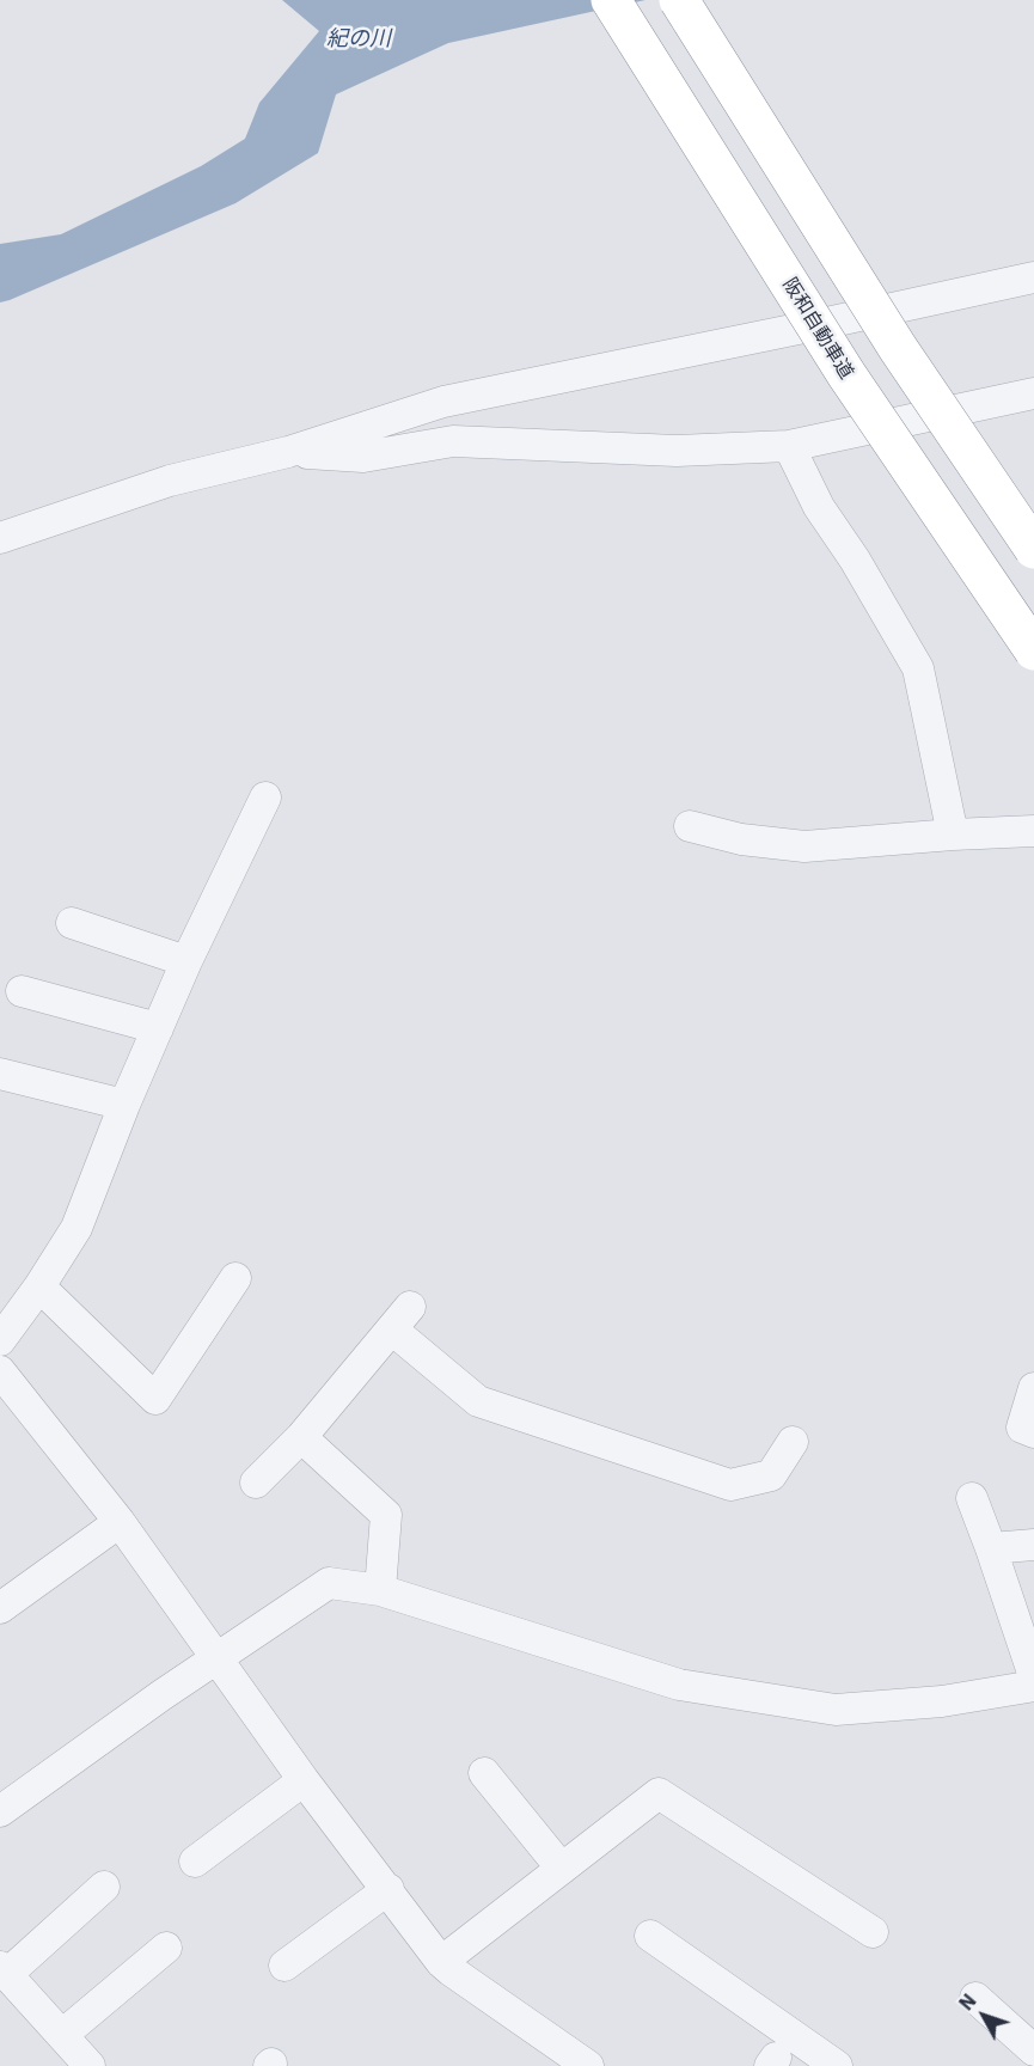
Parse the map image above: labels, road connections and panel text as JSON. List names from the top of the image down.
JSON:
{
  "streets": {
    "highway": ["阪和自動車道"]
  },
  "water": ["紀の川"],
  "north": "top left"
}
